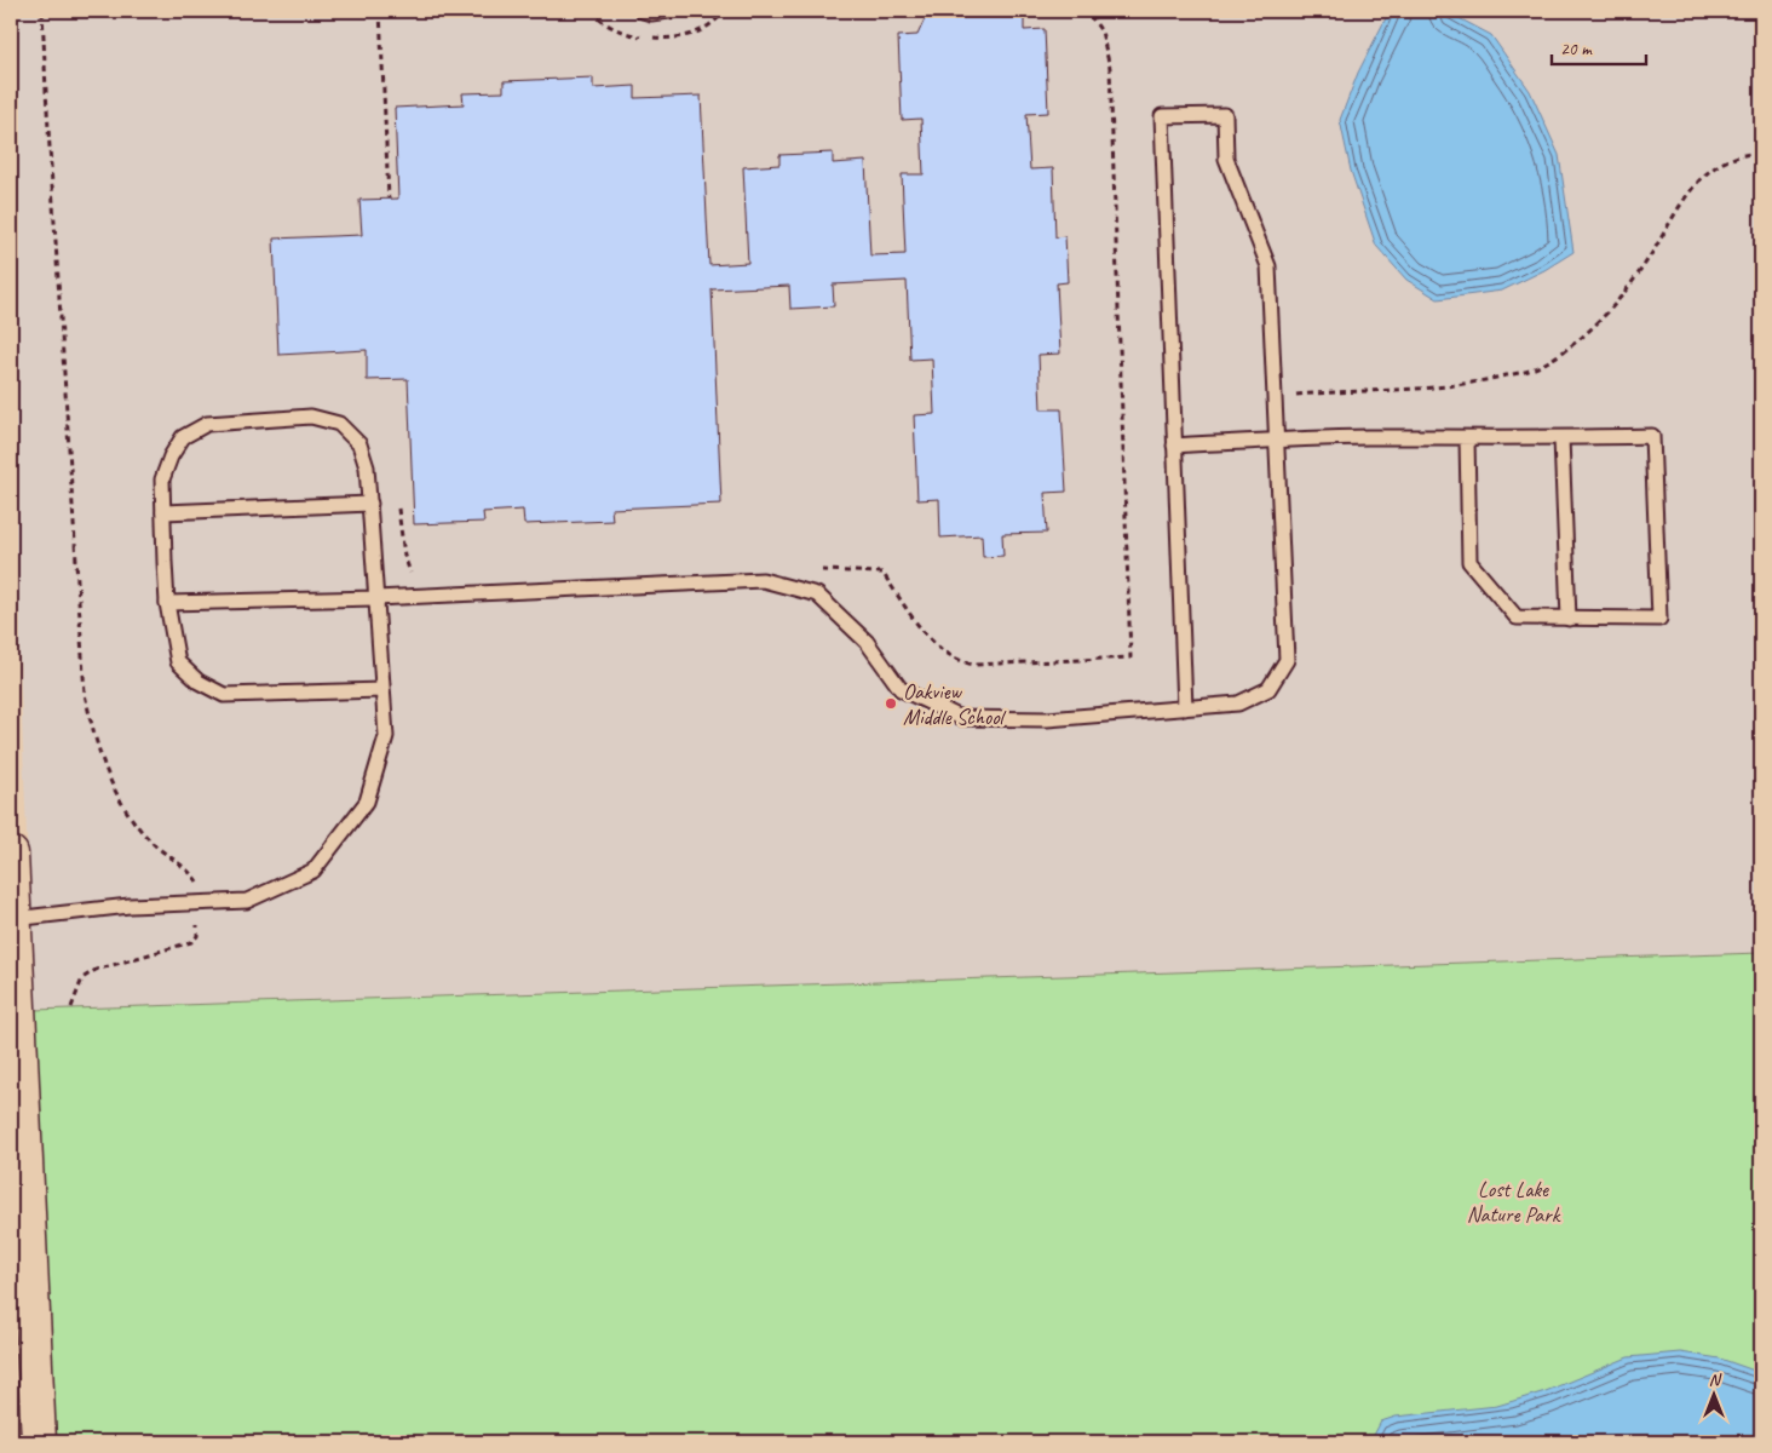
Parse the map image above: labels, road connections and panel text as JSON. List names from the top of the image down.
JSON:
{
  "parks": ["Lost Lake Nature Park"],
  "places": ["Oakview Middle School"],
  "scale_bar": "20 m",
  "north": "top"
}
